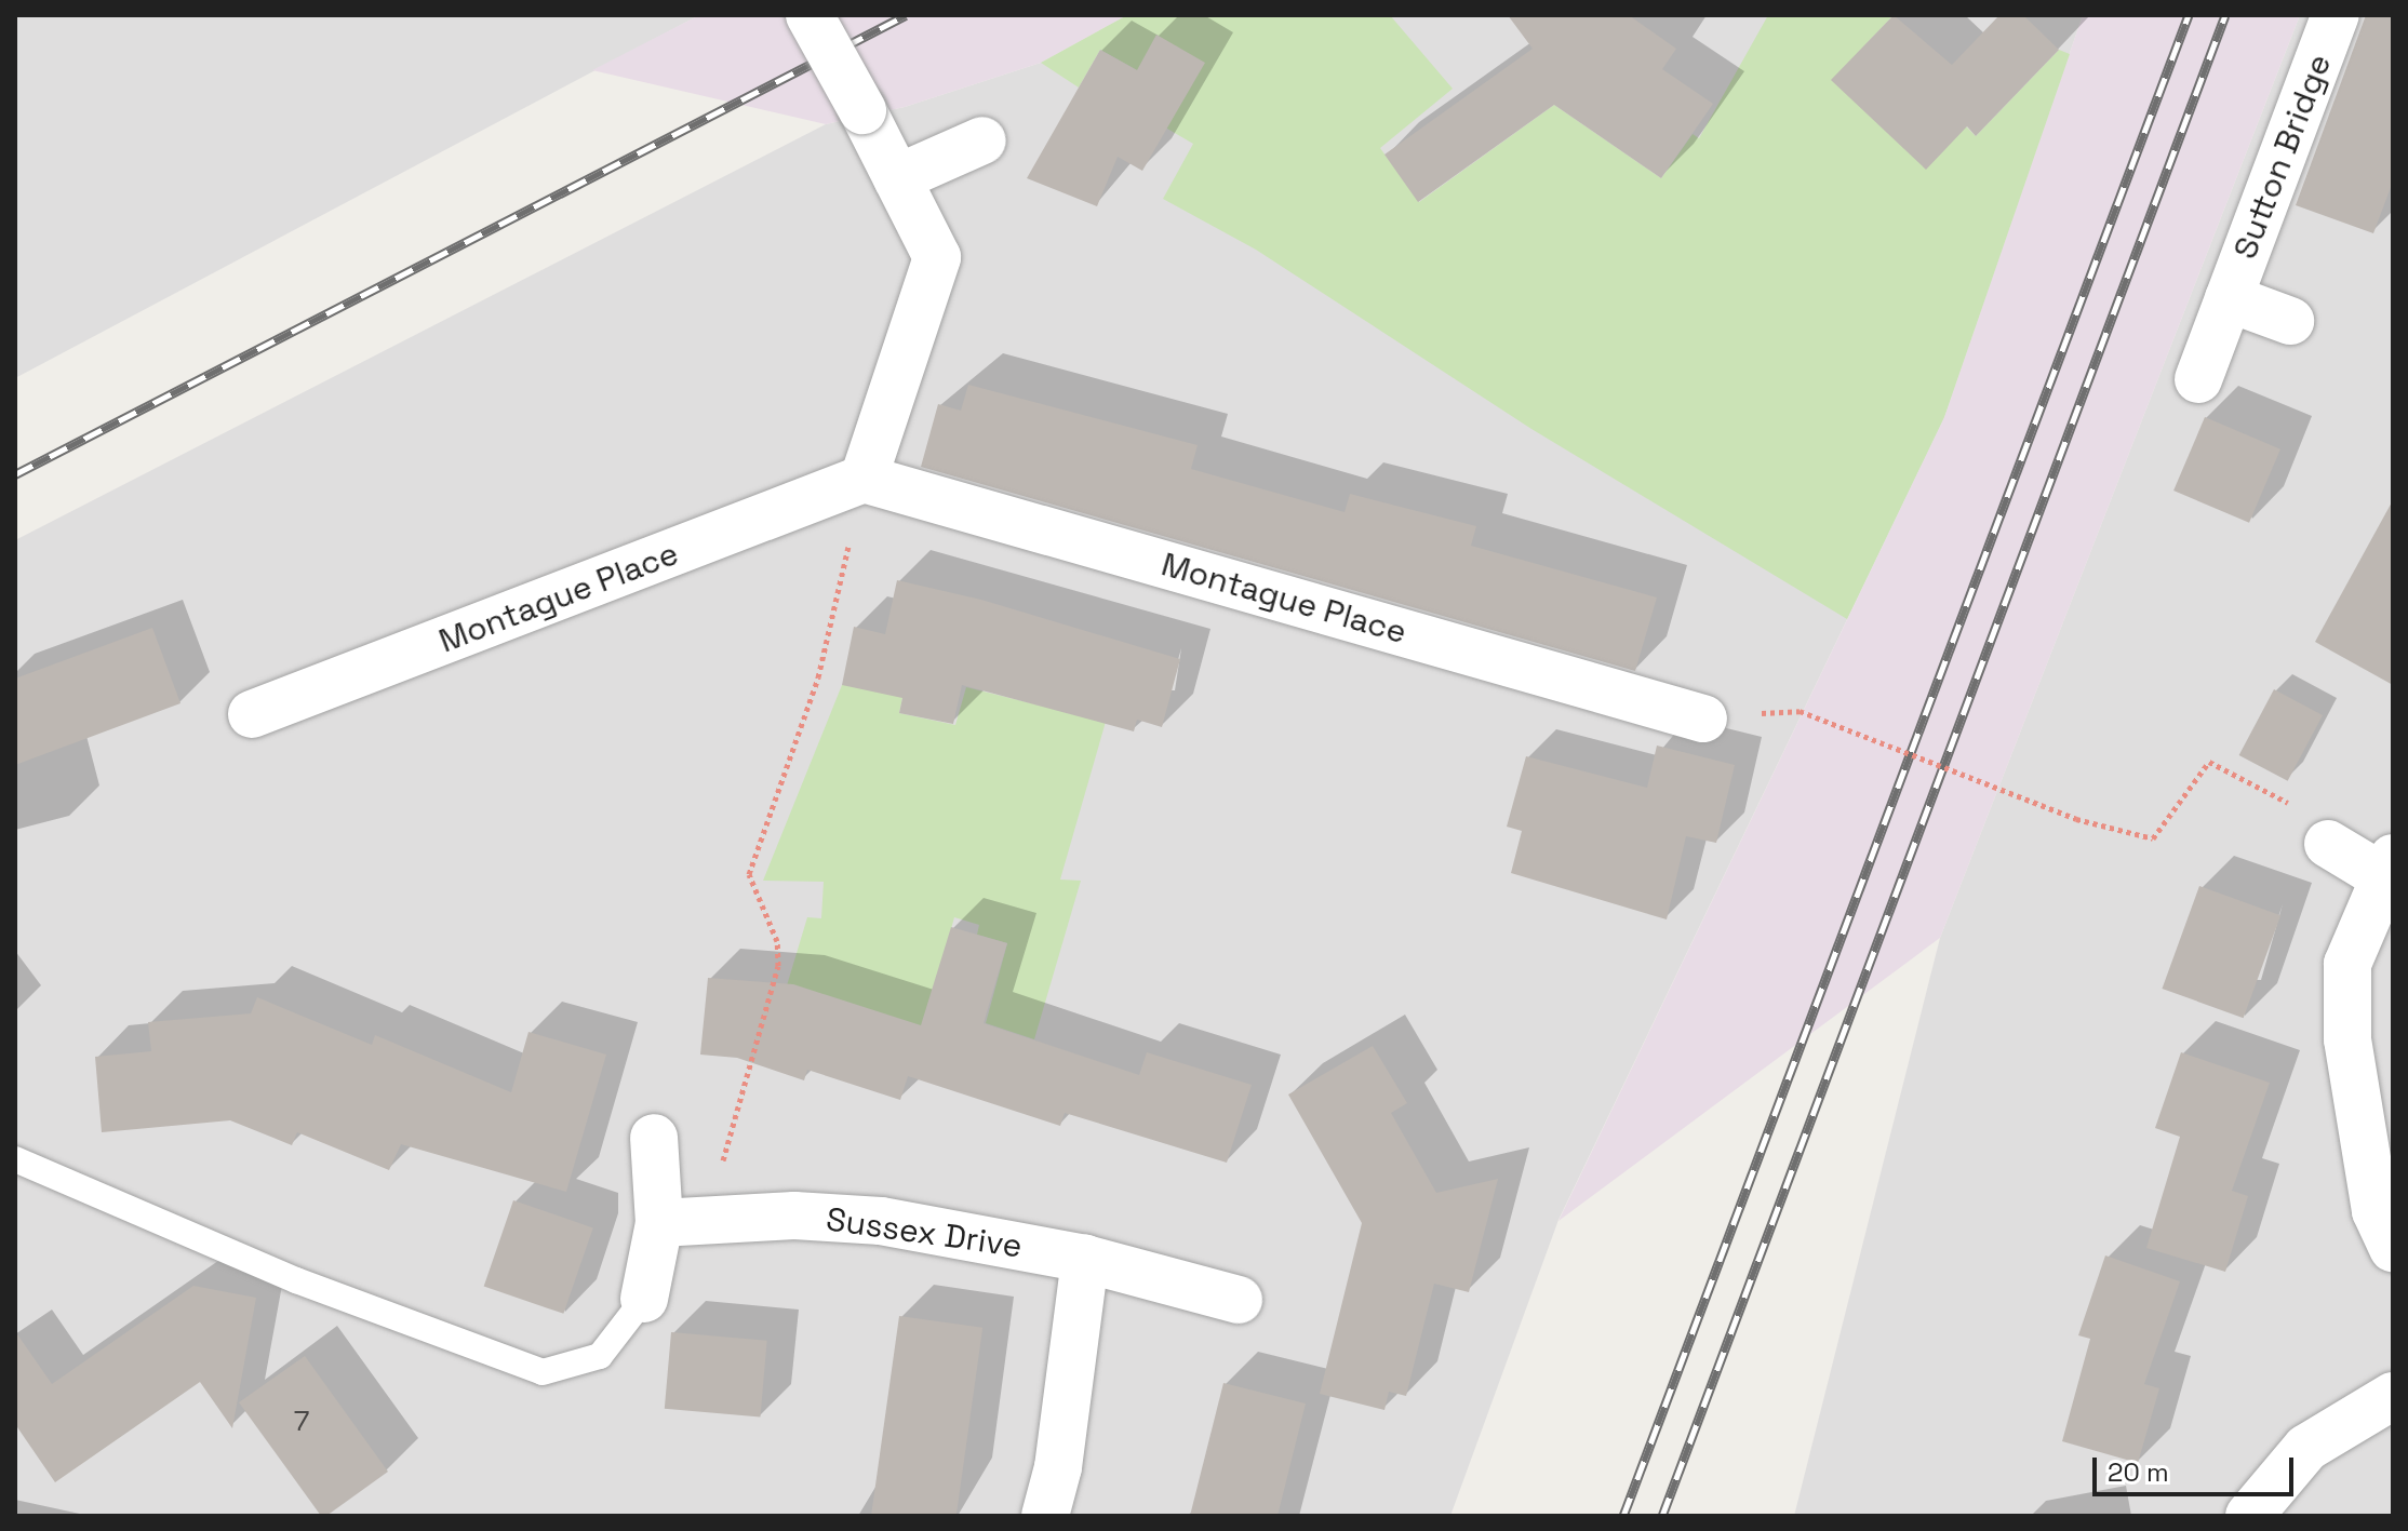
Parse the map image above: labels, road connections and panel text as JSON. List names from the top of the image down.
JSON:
{
  "streets": {
    "street": ["Sutton Bridge", "Montague Place", "Sussex Drive"]
  },
  "house_numbers": ["7"],
  "scale_bar": "20 m"
}
